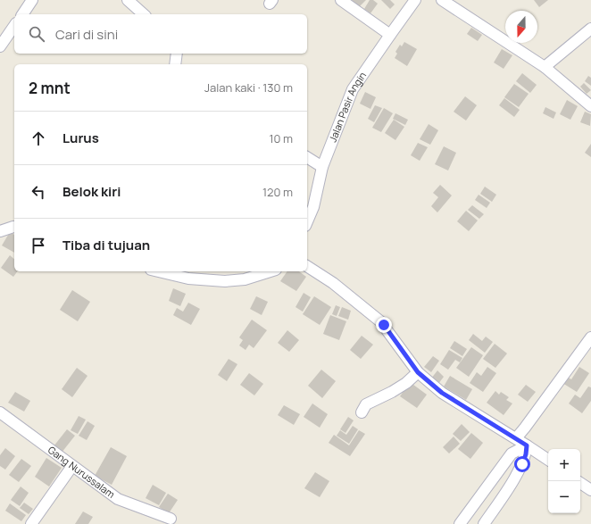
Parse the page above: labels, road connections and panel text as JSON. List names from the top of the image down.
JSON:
{
  "streets": {
    "street": ["Jalan Pasir Angin", "Gang Nurussalam"]
  },
  "north": "bottom",
  "page": {
    "search": "Cari di sini",
    "heading": ["2 mnt", "Jalan kaki · 130 m"],
    "list": [
      ["Lurus", "10 m"],
      ["Belok kiri", "120 m"],
      "Tiba di tujuan"
    ],
    "map_buttons": ["+", "−"]
  }
}
